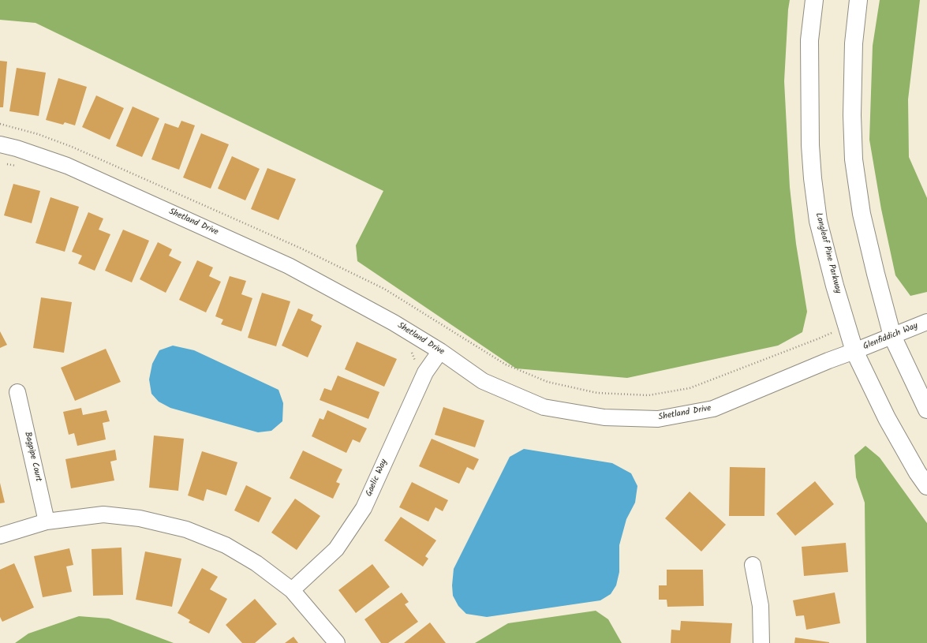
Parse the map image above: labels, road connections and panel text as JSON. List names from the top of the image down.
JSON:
{
  "streets": {
    "main road": ["Longleaf Pine Parkway"],
    "street": [
      "Shetland Drive",
      "Glenfiddich Way",
      "Bagpipe Court",
      "Gaelic Way"
    ]
  },
  "crossings": [
    ["Shetland Drive", "Longleaf Pine Parkway"],
    ["Shetland Drive", "Glenfiddich Way"],
    ["Shetland Drive", "Gaelic Way"],
    ["Longleaf Pine Parkway", "Glenfiddich Way"]
  ]
}
